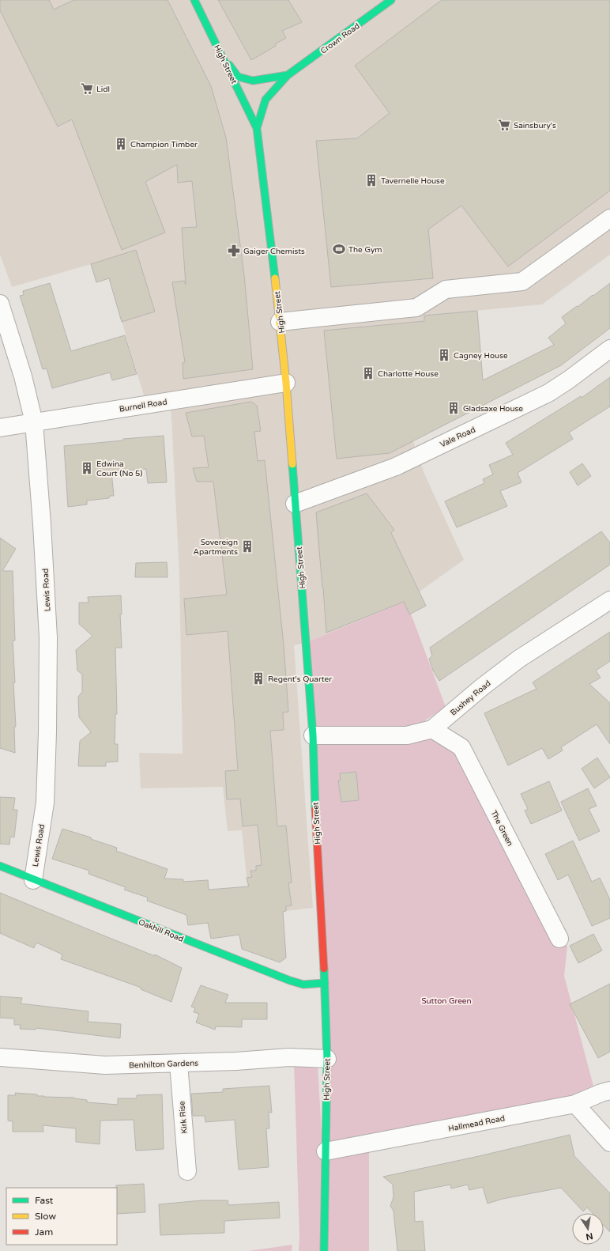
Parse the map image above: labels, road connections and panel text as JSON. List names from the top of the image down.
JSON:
{
  "streets": {
    "main road": ["Crown Road", "High Street", "Oakhill Road"],
    "street": [
      "Burnell Road",
      "Vale Road",
      "Lewis Road",
      "Bushey Road",
      "The Green",
      "Benhilton Gardens",
      "Kirk Rise",
      "Hallmead Road"
    ]
  },
  "crossings": [
    ["Crown Road", "High Street"],
    ["High Street", "Burnell Road"],
    ["High Street", "Vale Road"],
    ["High Street", "Bushey Road"],
    ["High Street", "Oakhill Road"],
    ["High Street", "Benhilton Gardens"],
    ["High Street", "Hallmead Road"],
    ["Burnell Road", "Lewis Road"],
    ["Lewis Road", "Oakhill Road"],
    ["Bushey Road", "The Green"],
    ["Benhilton Gardens", "Kirk Rise"]
  ],
  "parks": ["Sutton Green"],
  "places": {
    "supermarket": ["Lidl", "Sainsbury's"],
    "building": [
      "Champion Timber",
      "Tavernelle House",
      "Cagney House",
      "Charlotte House",
      "Gladsaxe House",
      "Edwina Court (No 5)",
      "Sovereign Apartments",
      "Regent's Quarter"
    ],
    "sports": ["The Gym"],
    "pharmacy": ["Gaiger Chemists"]
  },
  "legend": ["Fast", "Slow", "Jam"],
  "north": "bottom"
}
